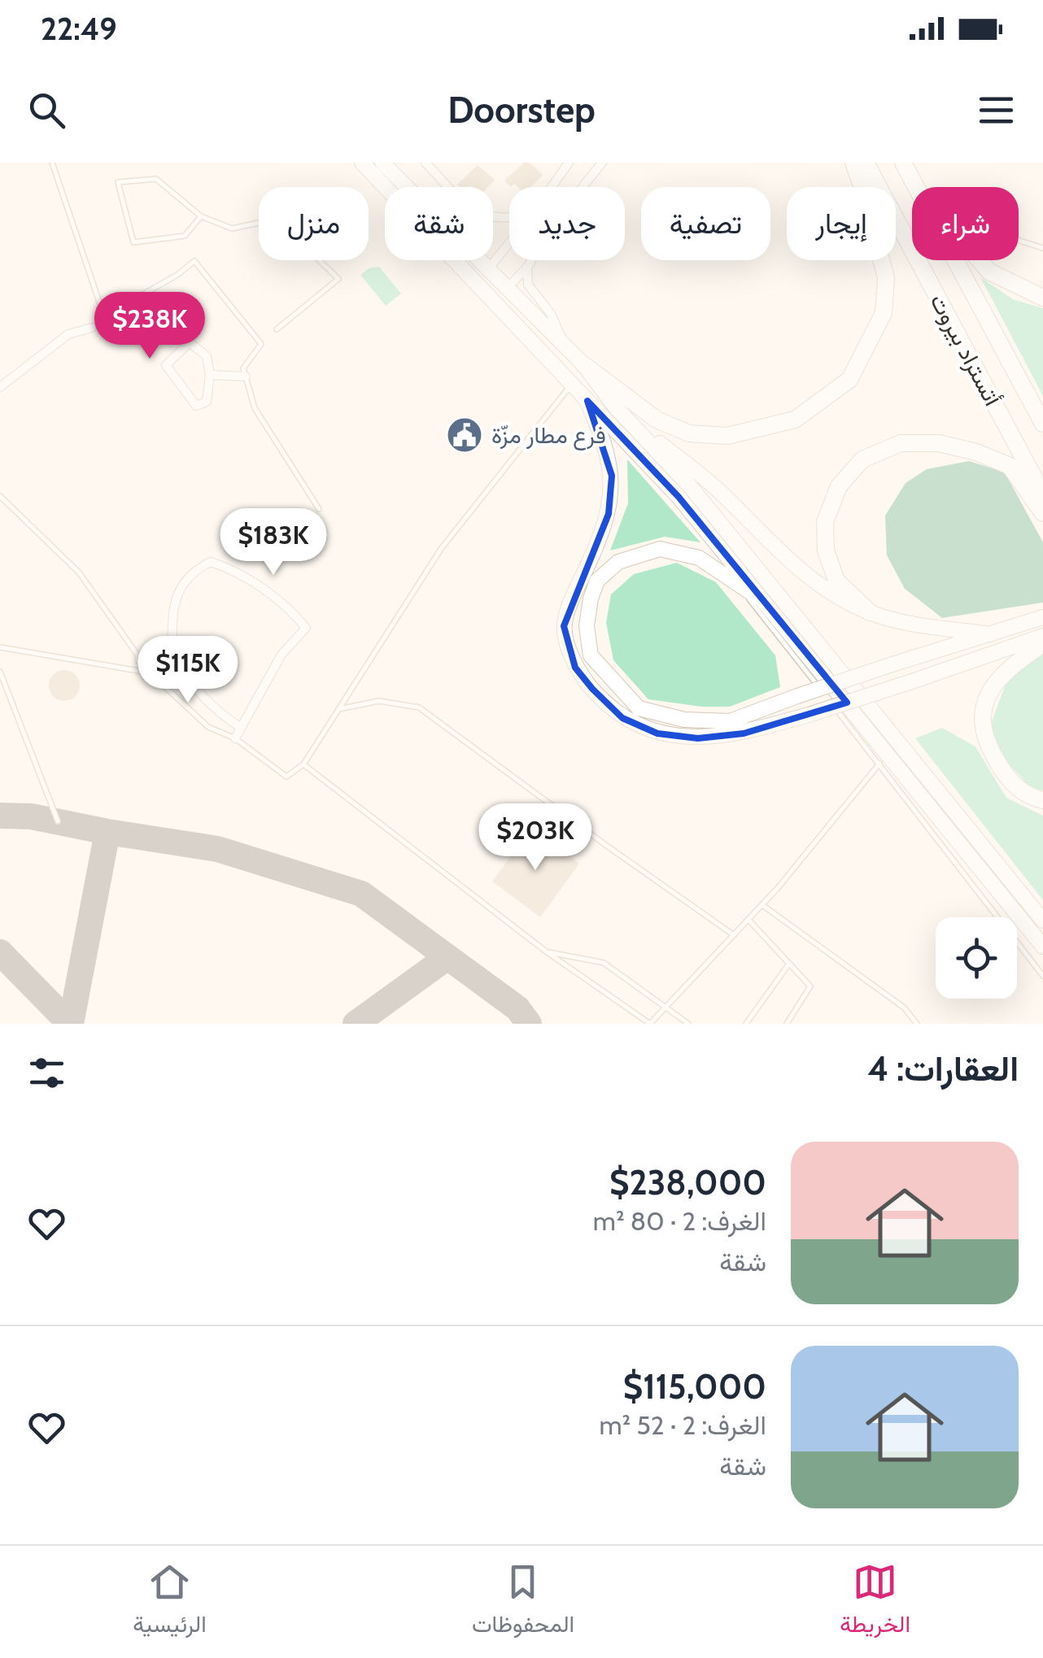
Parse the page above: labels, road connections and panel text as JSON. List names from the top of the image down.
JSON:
{
  "streets": {
    "highway": ["أتستراد بيروت"]
  },
  "places": {
    "public building": ["فرع مطار مزّة"]
  },
  "page": {
    "status": "22:49",
    "header": "Doorstep",
    "chip": [
      "شراء",
      "إيجار",
      "تصفية",
      "جديد",
      "شقة",
      "منزل"
    ],
    "price": [
      "$238K",
      "$183K",
      "$115K",
      "$203K"
    ],
    "heading": "العقارات: 4",
    "list": [
      {
        "name": "$238,000",
        "note": "الغرف: 2 · 80 m² · شقة"
      },
      {
        "name": "$115,000",
        "note": "الغرف: 2 · 52 m² · شقة"
      }
    ],
    "tabs": ["الخريطة", "المحفوظات", "الرئيسية"]
  }
}
